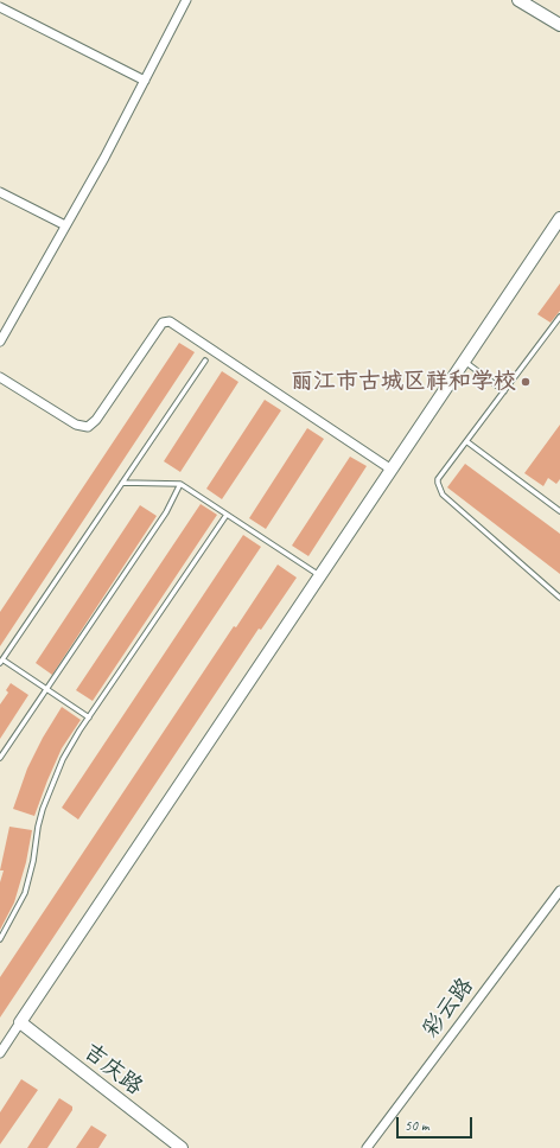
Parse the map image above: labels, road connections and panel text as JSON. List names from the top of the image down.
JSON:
{
  "streets": {
    "street": ["彩云路", "吉庆路"]
  },
  "places": ["丽江市古城区祥和学校"],
  "scale_bar": "50 m"
}
